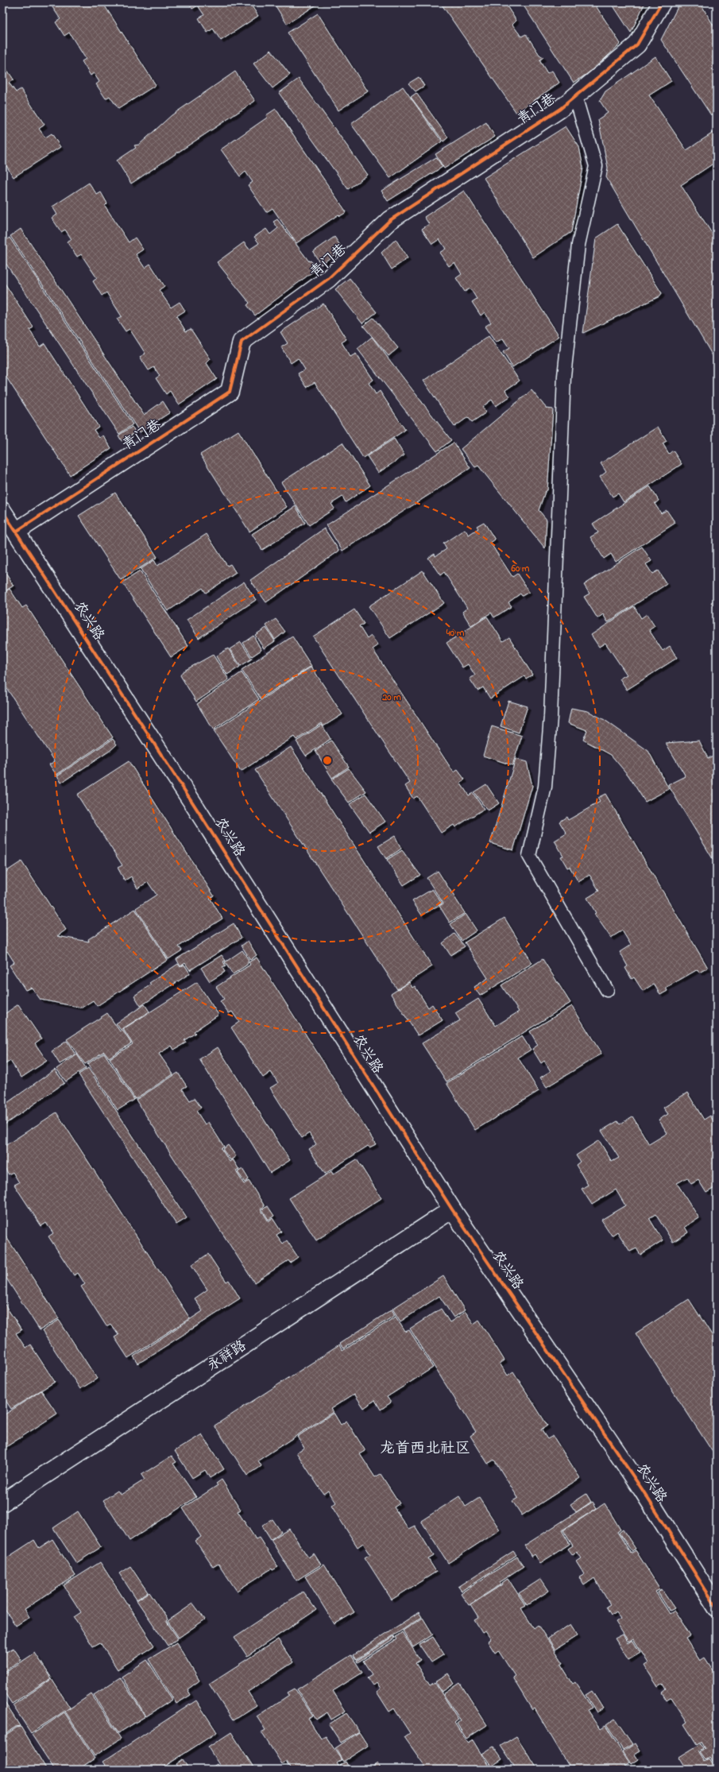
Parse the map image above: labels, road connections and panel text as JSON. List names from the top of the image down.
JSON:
{
  "streets": {
    "street": ["青门巷", "农兴路", "永祥路"]
  },
  "crossings": [
    ["青门巷", "农兴路"],
    ["农兴路", "永祥路"]
  ],
  "districts": ["龙首西北社区"],
  "rings": ["60 m", "40 m", "20 m"]
}
